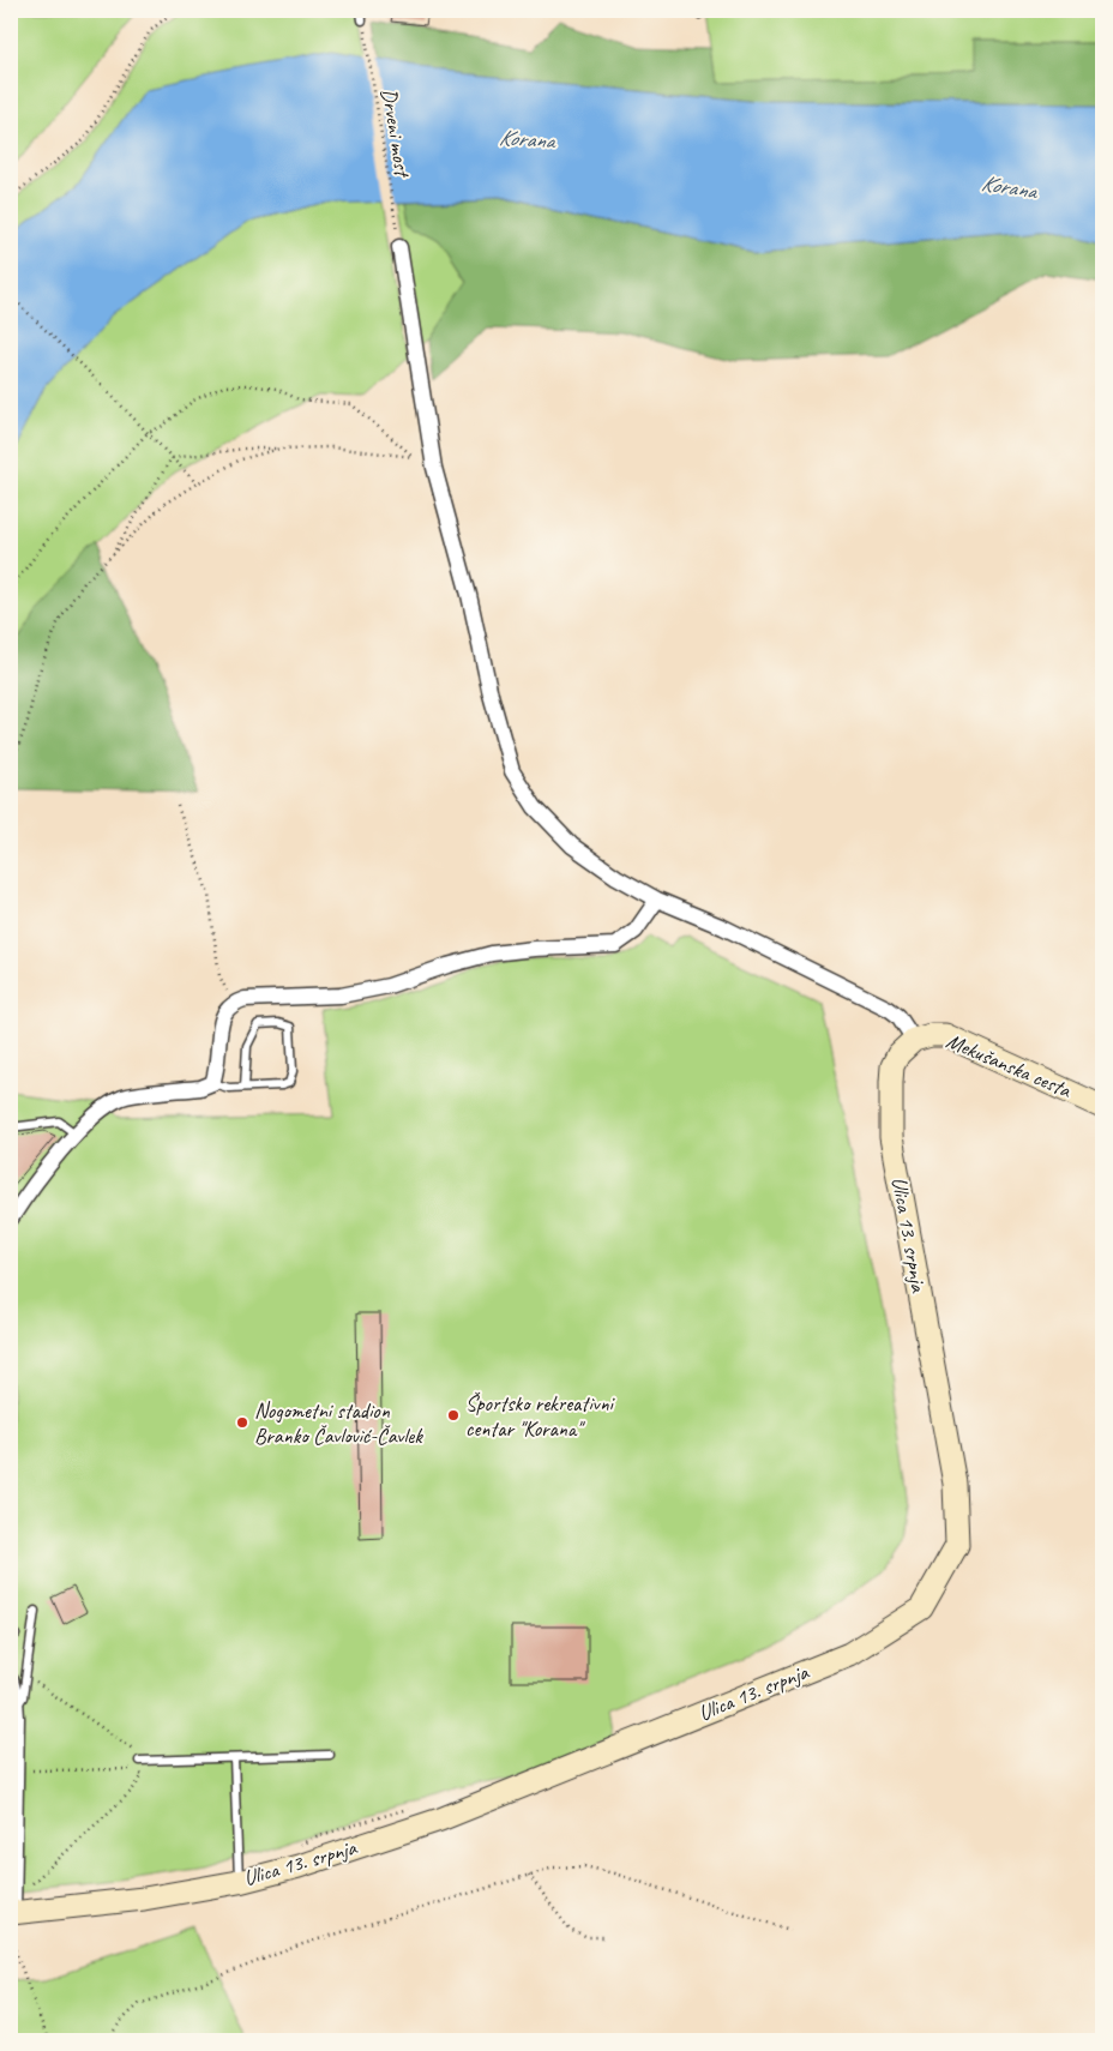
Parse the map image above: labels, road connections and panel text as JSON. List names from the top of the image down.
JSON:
{
  "streets": {
    "street": ["Mekušanska cesta", "Ulica 13. srpnja"],
    "path": ["Drveni most"]
  },
  "crossings": [
    ["Mekušanska cesta", "Ulica 13. srpnja"]
  ],
  "water": ["Korana"],
  "places": ["Športsko rekreativni centar \"Korana\"", "Nogometni stadion Branko Čavlović-Čavlek"]
}
